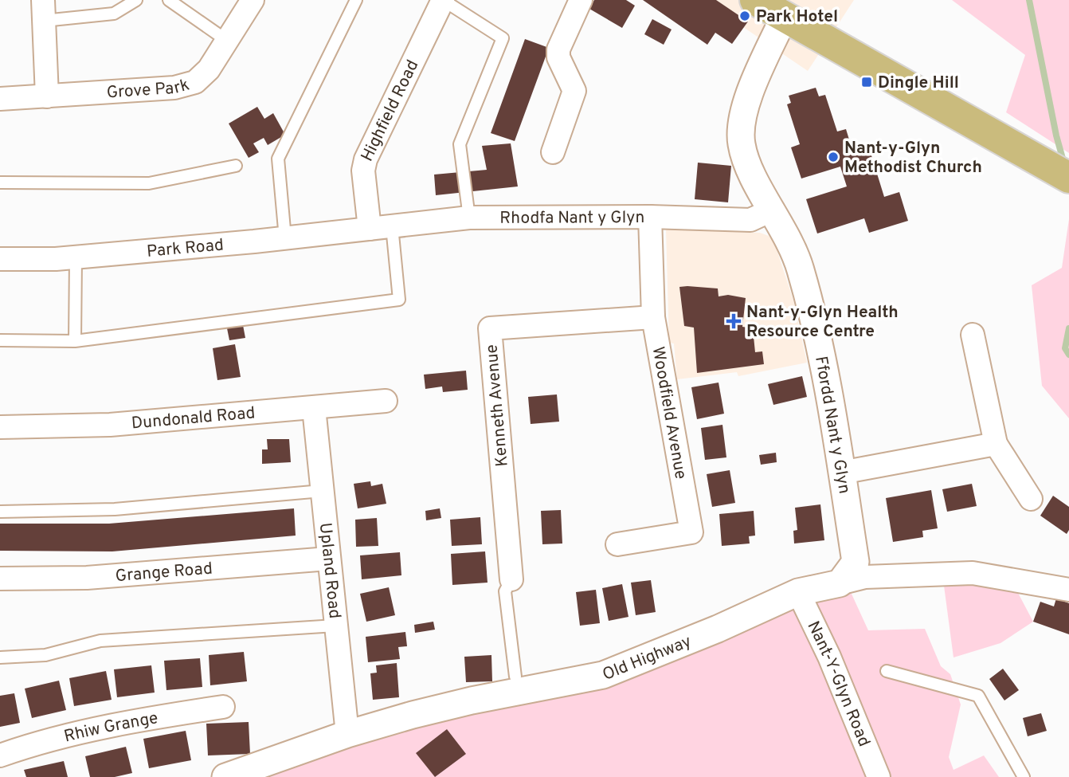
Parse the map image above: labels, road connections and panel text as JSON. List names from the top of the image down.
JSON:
{
  "streets": {
    "street": [
      "Grove Park",
      "Highfield Road",
      "Rhodfa Nant y Glyn",
      "Park Road",
      "Kenneth Avenue",
      "Woodfield Avenue",
      "Dundonald Road",
      "Ffordd Nant y Glyn",
      "Grange Road",
      "Upland Road",
      "Old Highway",
      "Nant-Y-Glyn Road",
      "Rhiw Grange"
    ]
  },
  "crossings": [
    ["Highfield Road", "Rhodfa Nant y Glyn"],
    ["Highfield Road", "Park Road"],
    ["Rhodfa Nant y Glyn", "Park Road"],
    ["Rhodfa Nant y Glyn", "Woodfield Avenue"],
    ["Rhodfa Nant y Glyn", "Ffordd Nant y Glyn"],
    ["Kenneth Avenue", "Woodfield Avenue"],
    ["Dundonald Road", "Upland Road"],
    ["Ffordd Nant y Glyn", "Old Highway"],
    ["Grange Road", "Upland Road"],
    ["Upland Road", "Old Highway"],
    ["Old Highway", "Nant-Y-Glyn Road"]
  ],
  "places": {
    "other": ["Park Hotel", "Nant-y-Glyn Methodist Church"],
    "transit": ["Dingle Hill"],
    "health": ["Nant-y-Glyn Health Resource Centre"]
  }
}
